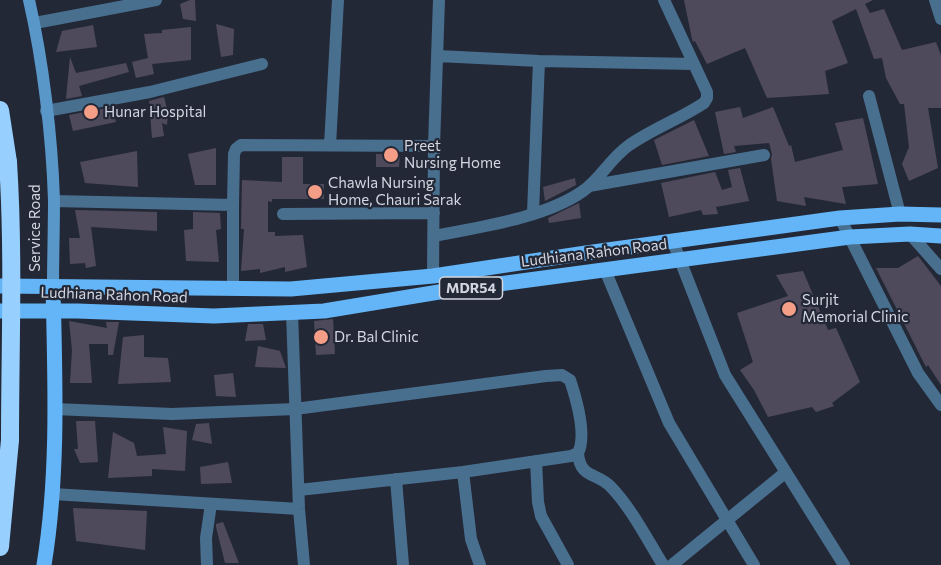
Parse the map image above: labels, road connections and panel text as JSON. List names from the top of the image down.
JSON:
{
  "streets": {
    "main road": ["Service Road", "Ludhiana Rahon Road", "MDR54"]
  },
  "crossings": [
    ["Service Road", "Ludhiana Rahon Road"]
  ],
  "places": [
    "Hunar Hospital",
    "Preet Nursing Home",
    "Chawla Nursing Home, Chauri Sarak",
    "Surjit Memorial Clinic",
    "Dr. Bal Clinic"
  ]
}
